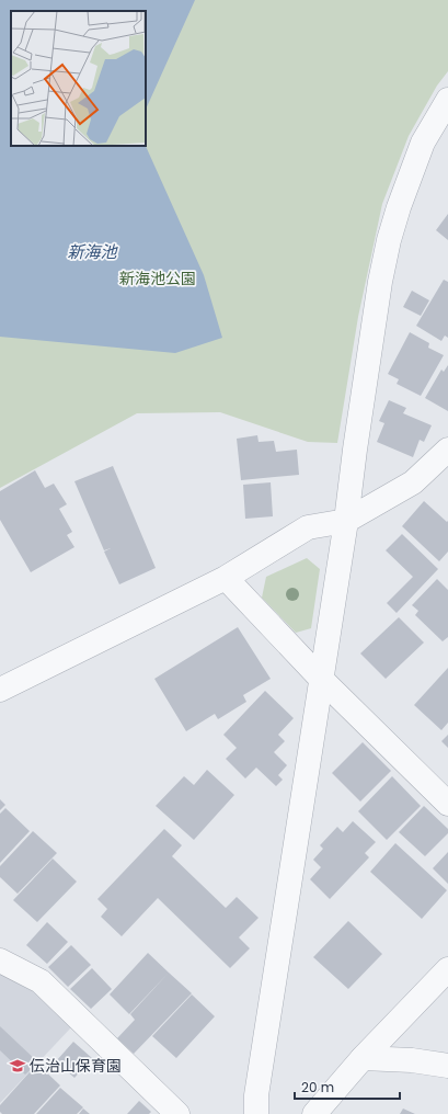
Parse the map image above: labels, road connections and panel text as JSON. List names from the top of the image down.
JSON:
{
  "water": ["新海池"],
  "parks": ["新海池公園"],
  "places": {
    "school or university": ["伝治山保育園"]
  },
  "scale_bar": "20 m"
}
